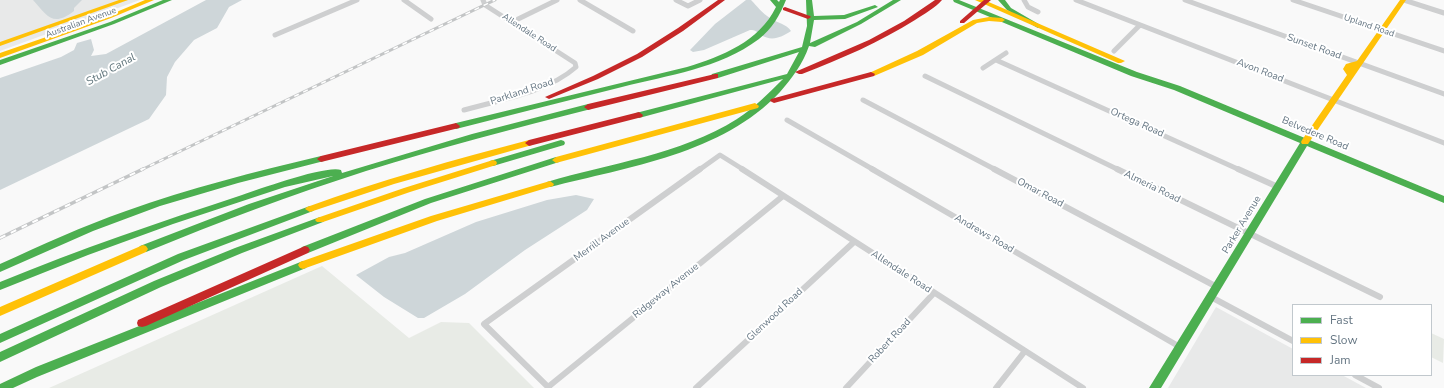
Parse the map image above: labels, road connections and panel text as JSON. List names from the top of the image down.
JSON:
{
  "streets": {
    "main road": ["Australian Avenue", "Belvedere Road", "Parker Avenue"],
    "street": [
      "Upland Road",
      "Allendale Road",
      "Sunset Road",
      "Avon Road",
      "Parkland Road",
      "Ortega Road",
      "Almeria Road",
      "Omar Road",
      "Andrews Road",
      "Merrill Avenue",
      "Ridgeway Avenue",
      "Glenwood Road",
      "Robert Road"
    ]
  },
  "crossings": [
    ["Upland Road", "Parker Avenue"],
    ["Allendale Road", "Parkland Road"],
    ["Allendale Road", "Merrill Avenue"],
    ["Allendale Road", "Ridgeway Avenue"],
    ["Allendale Road", "Glenwood Road"],
    ["Allendale Road", "Robert Road"],
    ["Sunset Road", "Parker Avenue"],
    ["Avon Road", "Parker Avenue"],
    ["Ortega Road", "Parker Avenue"],
    ["Belvedere Road", "Parker Avenue"],
    ["Almeria Road", "Parker Avenue"],
    ["Omar Road", "Parker Avenue"],
    ["Parker Avenue", "Andrews Road"],
    ["Merrill Avenue", "Ridgeway Avenue"]
  ],
  "water": ["Stub Canal"],
  "legend": ["Fast", "Slow", "Jam"]
}
